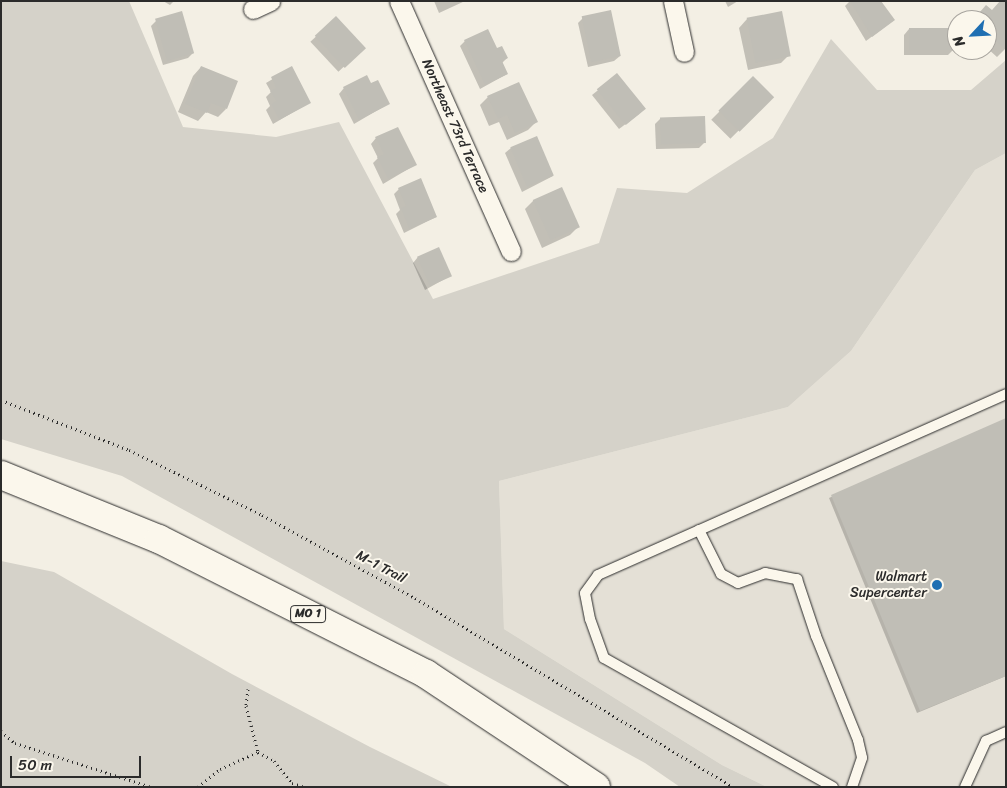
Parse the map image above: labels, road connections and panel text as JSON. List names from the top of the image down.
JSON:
{
  "streets": {
    "main road": ["MO 1"],
    "street": ["Northeast 73rd Terrace"],
    "path": ["M-1 Trail"]
  },
  "places": ["Walmart Supercenter"],
  "scale_bar": "50 m",
  "north": "bottom left"
}
